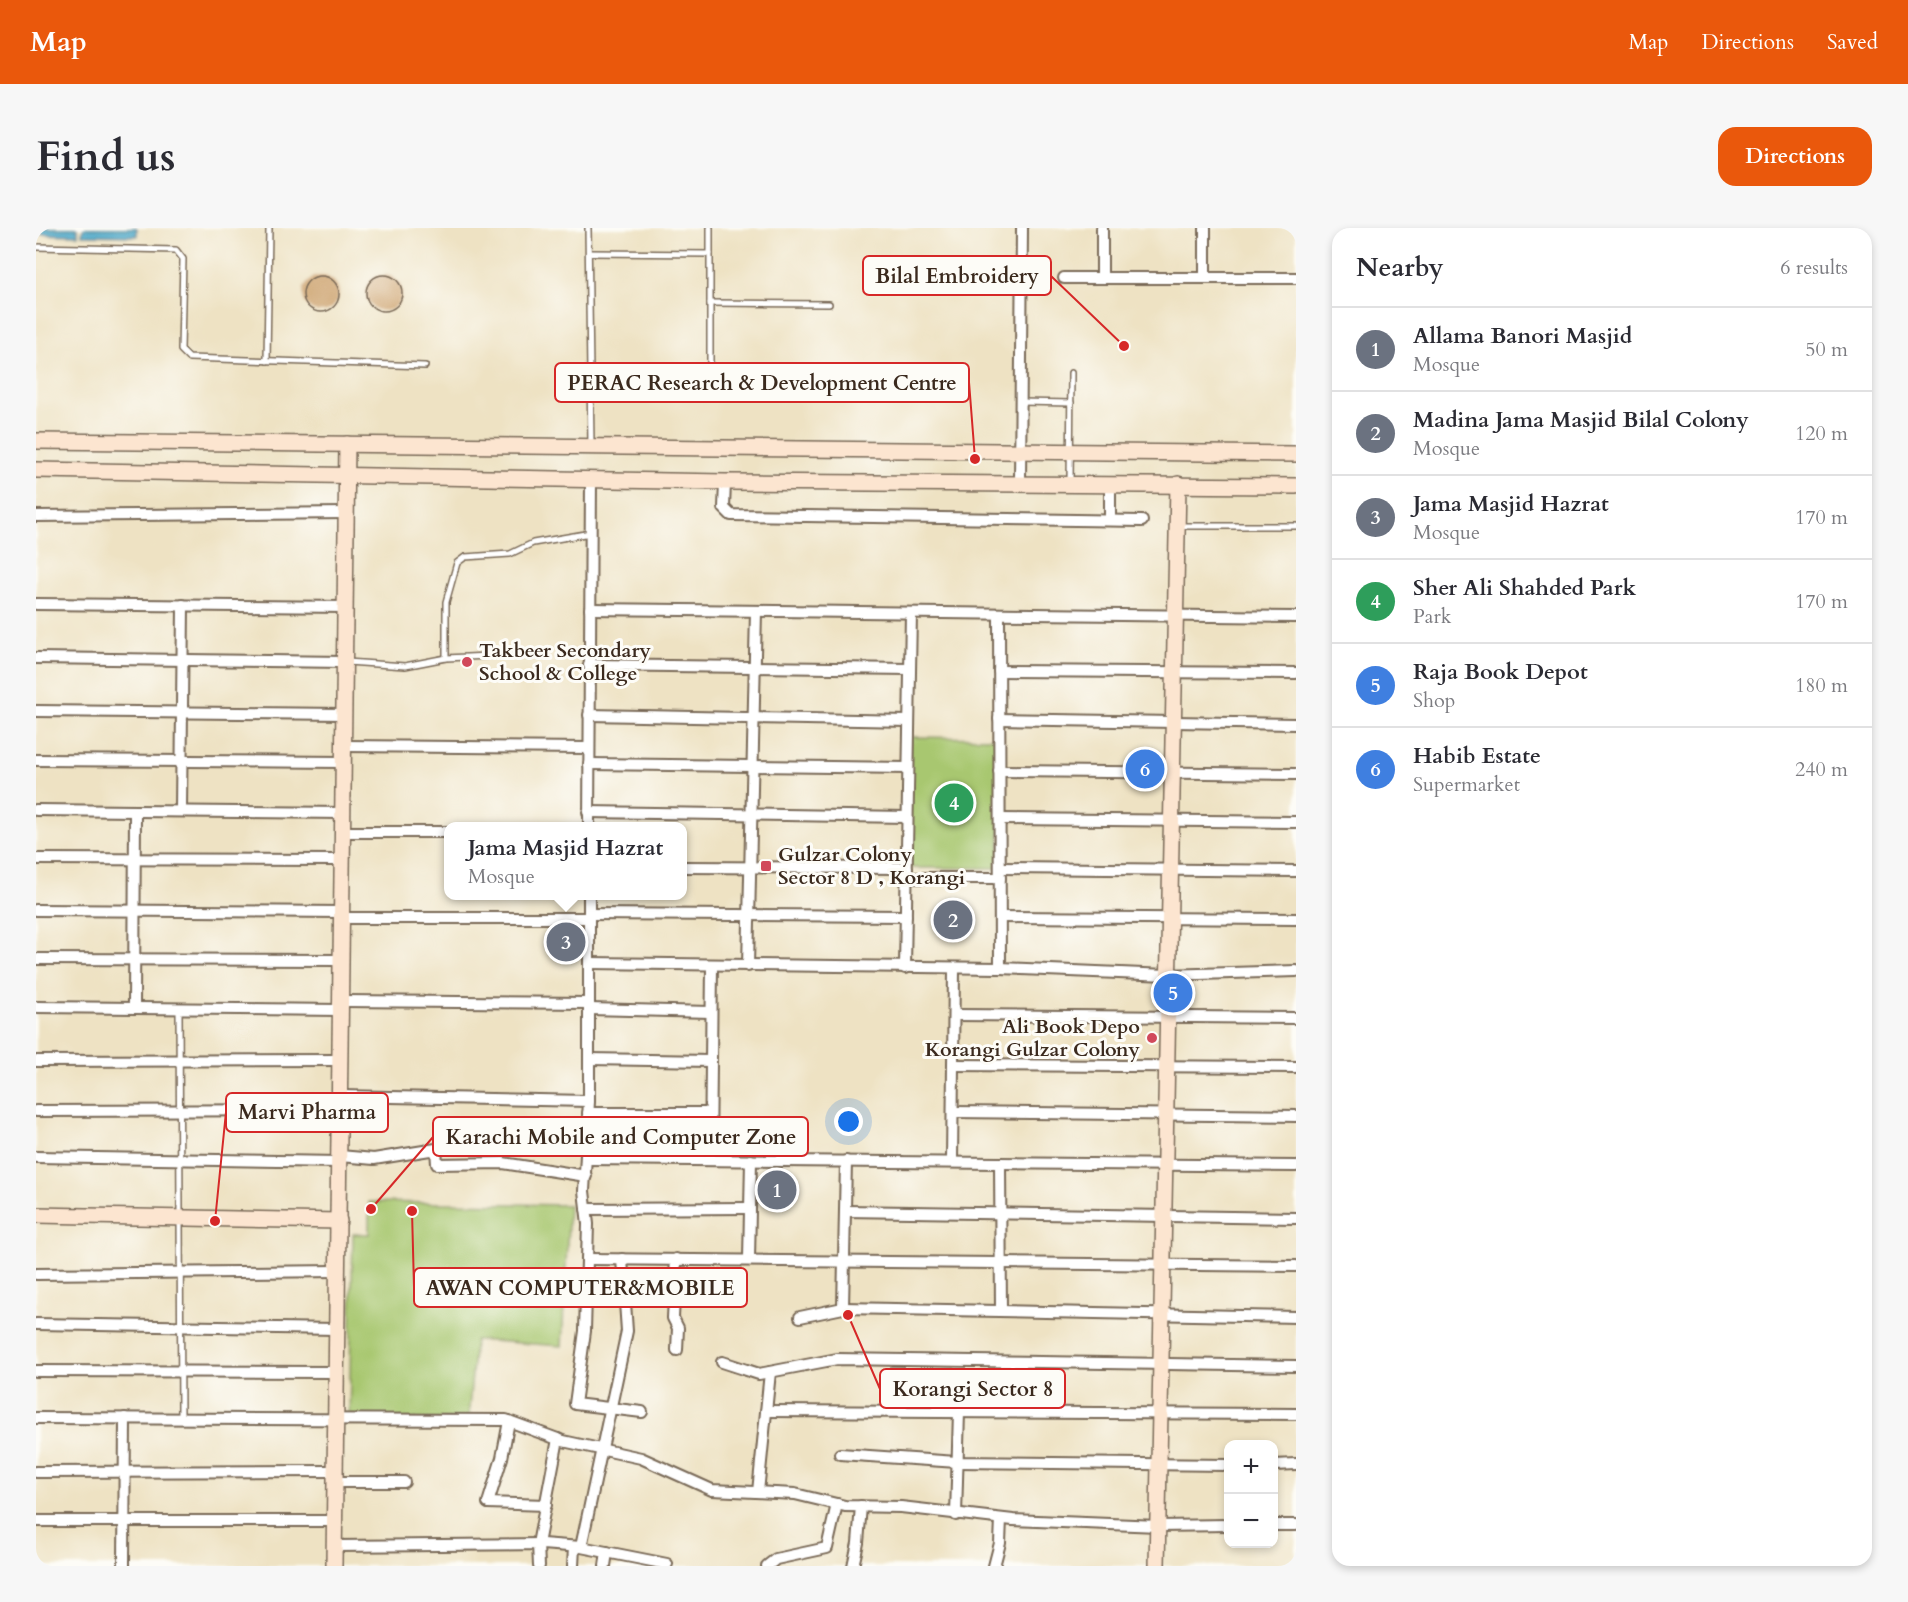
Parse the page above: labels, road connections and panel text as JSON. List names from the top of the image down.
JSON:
{
  "places": {
    "other": [
      "Bilal Embroidery",
      "PERAC Research & Development Centre",
      "Takbeer Secondary School & College",
      "Ali Book Depo Korangi Gulzar Colony",
      "Karachi Mobile and Computer Zone",
      "AWAN COMPUTER&MOBILE",
      "Marvi Pharma",
      "Korangi Sector 8"
    ],
    "transit": ["Gulzar Colony Sector 8 D , Korangi"]
  },
  "page": {
    "header": "Map",
    "nav": ["Map", "Directions", "Saved"],
    "buttons": "Directions",
    "title": "Find us",
    "heading": ["Nearby", "6 results"],
    "list": [
      {
        "mark": "1",
        "name": "Allama Banori Masjid",
        "note": "Mosque",
        "value": "50 m"
      },
      {
        "mark": "2",
        "name": "Madina Jama Masjid Bilal Colony",
        "note": "Mosque",
        "value": "120 m"
      },
      {
        "mark": "3",
        "name": "Jama Masjid Hazrat",
        "note": "Mosque",
        "value": "170 m"
      },
      {
        "mark": "4",
        "name": "Sher Ali Shahded Park",
        "note": "Park",
        "value": "170 m"
      },
      {
        "mark": "5",
        "name": "Raja Book Depot",
        "note": "Shop",
        "value": "180 m"
      },
      {
        "mark": "6",
        "name": "Habib Estate",
        "note": "Supermarket",
        "value": "240 m"
      }
    ],
    "pins": [
      "6",
      "4",
      "2",
      "3",
      "5",
      "1"
    ],
    "popup": ["Jama Masjid Hazrat", "Mosque"],
    "map_buttons": ["+", "−"]
  }
}
